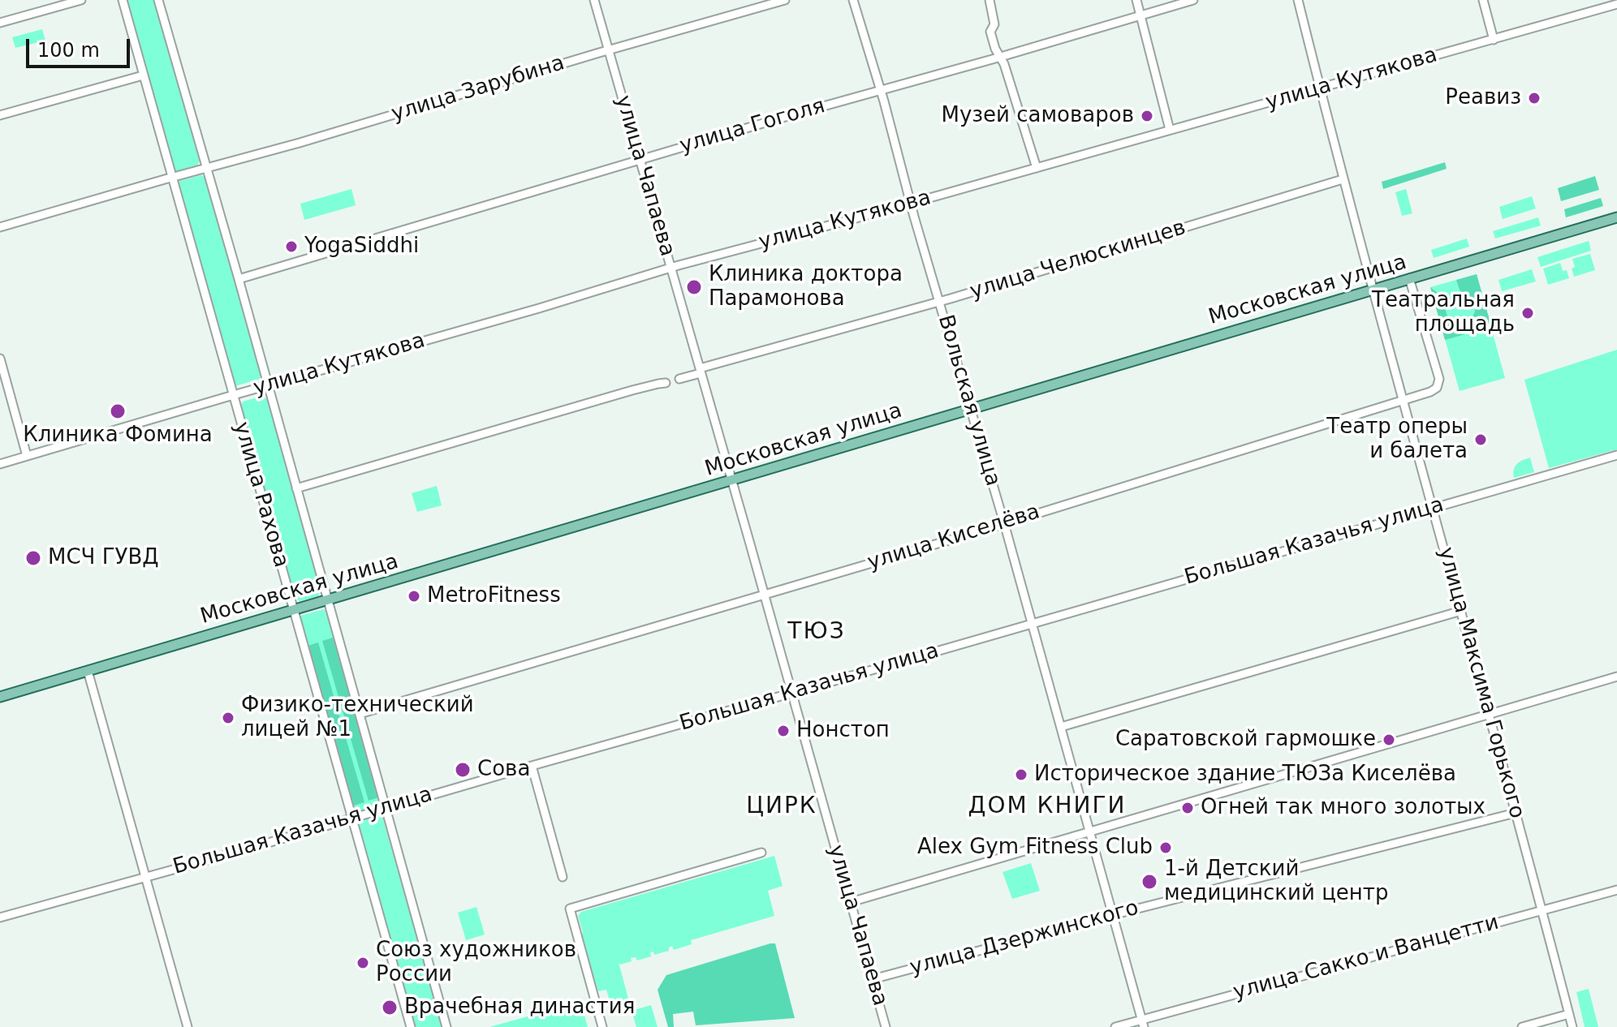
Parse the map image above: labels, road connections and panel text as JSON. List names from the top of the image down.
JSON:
{
  "streets": {
    "main road": ["Московская улица"],
    "street": [
      "улица Кутякова",
      "улица Зарубина",
      "улица Гоголя",
      "улица Чапаева",
      "улица Челюскинцев",
      "Вольская улица",
      "улица Рахова",
      "улица Киселёва",
      "Большая Казачья улица",
      "улица Максима Горького",
      "улица Дзержинского",
      "улица Сакко и Ванцетти"
    ]
  },
  "crossings": [
    ["улица Кутякова", "улица Чапаева"],
    ["улица Кутякова", "Вольская улица"],
    ["улица Кутякова", "улица Рахова"],
    ["улица Кутякова", "улица Максима Горького"],
    ["улица Зарубина", "улица Чапаева"],
    ["улица Зарубина", "улица Рахова"],
    ["улица Гоголя", "улица Чапаева"],
    ["улица Гоголя", "Вольская улица"],
    ["улица Гоголя", "улица Рахова"],
    ["улица Чапаева", "улица Челюскинцев"],
    ["улица Чапаева", "Московская улица"],
    ["улица Чапаева", "улица Киселёва"],
    ["улица Чапаева", "Большая Казачья улица"],
    ["улица Чапаева", "улица Дзержинского"],
    ["улица Челюскинцев", "Вольская улица"],
    ["улица Челюскинцев", "улица Максима Горького"],
    ["Московская улица", "Вольская улица"],
    ["Московская улица", "улица Рахова"],
    ["Московская улица", "улица Киселёва"],
    ["Московская улица", "улица Максима Горького"],
    ["Вольская улица", "улица Киселёва"],
    ["Вольская улица", "Большая Казачья улица"],
    ["Вольская улица", "улица Дзержинского"],
    ["Вольская улица", "улица Сакко и Ванцетти"],
    ["улица Рахова", "улица Киселёва"],
    ["улица Рахова", "Большая Казачья улица"],
    ["улица Киселёва", "улица Максима Горького"],
    ["Большая Казачья улица", "улица Максима Горького"],
    ["улица Максима Горького", "улица Дзержинского"],
    ["улица Максима Горького", "улица Сакко и Ванцетти"]
  ],
  "districts": ["ТЮЗ", "ЦИРК", "ДОМ КНИГИ"],
  "places": [
    "Реавиз",
    "Музей самоваров",
    "YogaSiddhi",
    "Клиника доктора Парамонова",
    "Театральная площадь",
    "Клиника Фомина",
    "Театр оперы и балета",
    "МСЧ ГУВД",
    "MetroFitness",
    "Физико-технический лицей №1",
    "Нонстоп",
    "Саратовской гармошке",
    "Сова",
    "Историческое здание ТЮЗа Киселёва",
    "Огней так много золотых",
    "Alex Gym Fitness Club",
    "1-й Детский медицинский центр",
    "Союз художников России",
    "Врачебная династия"
  ],
  "scale_bar": "100 m"
}
